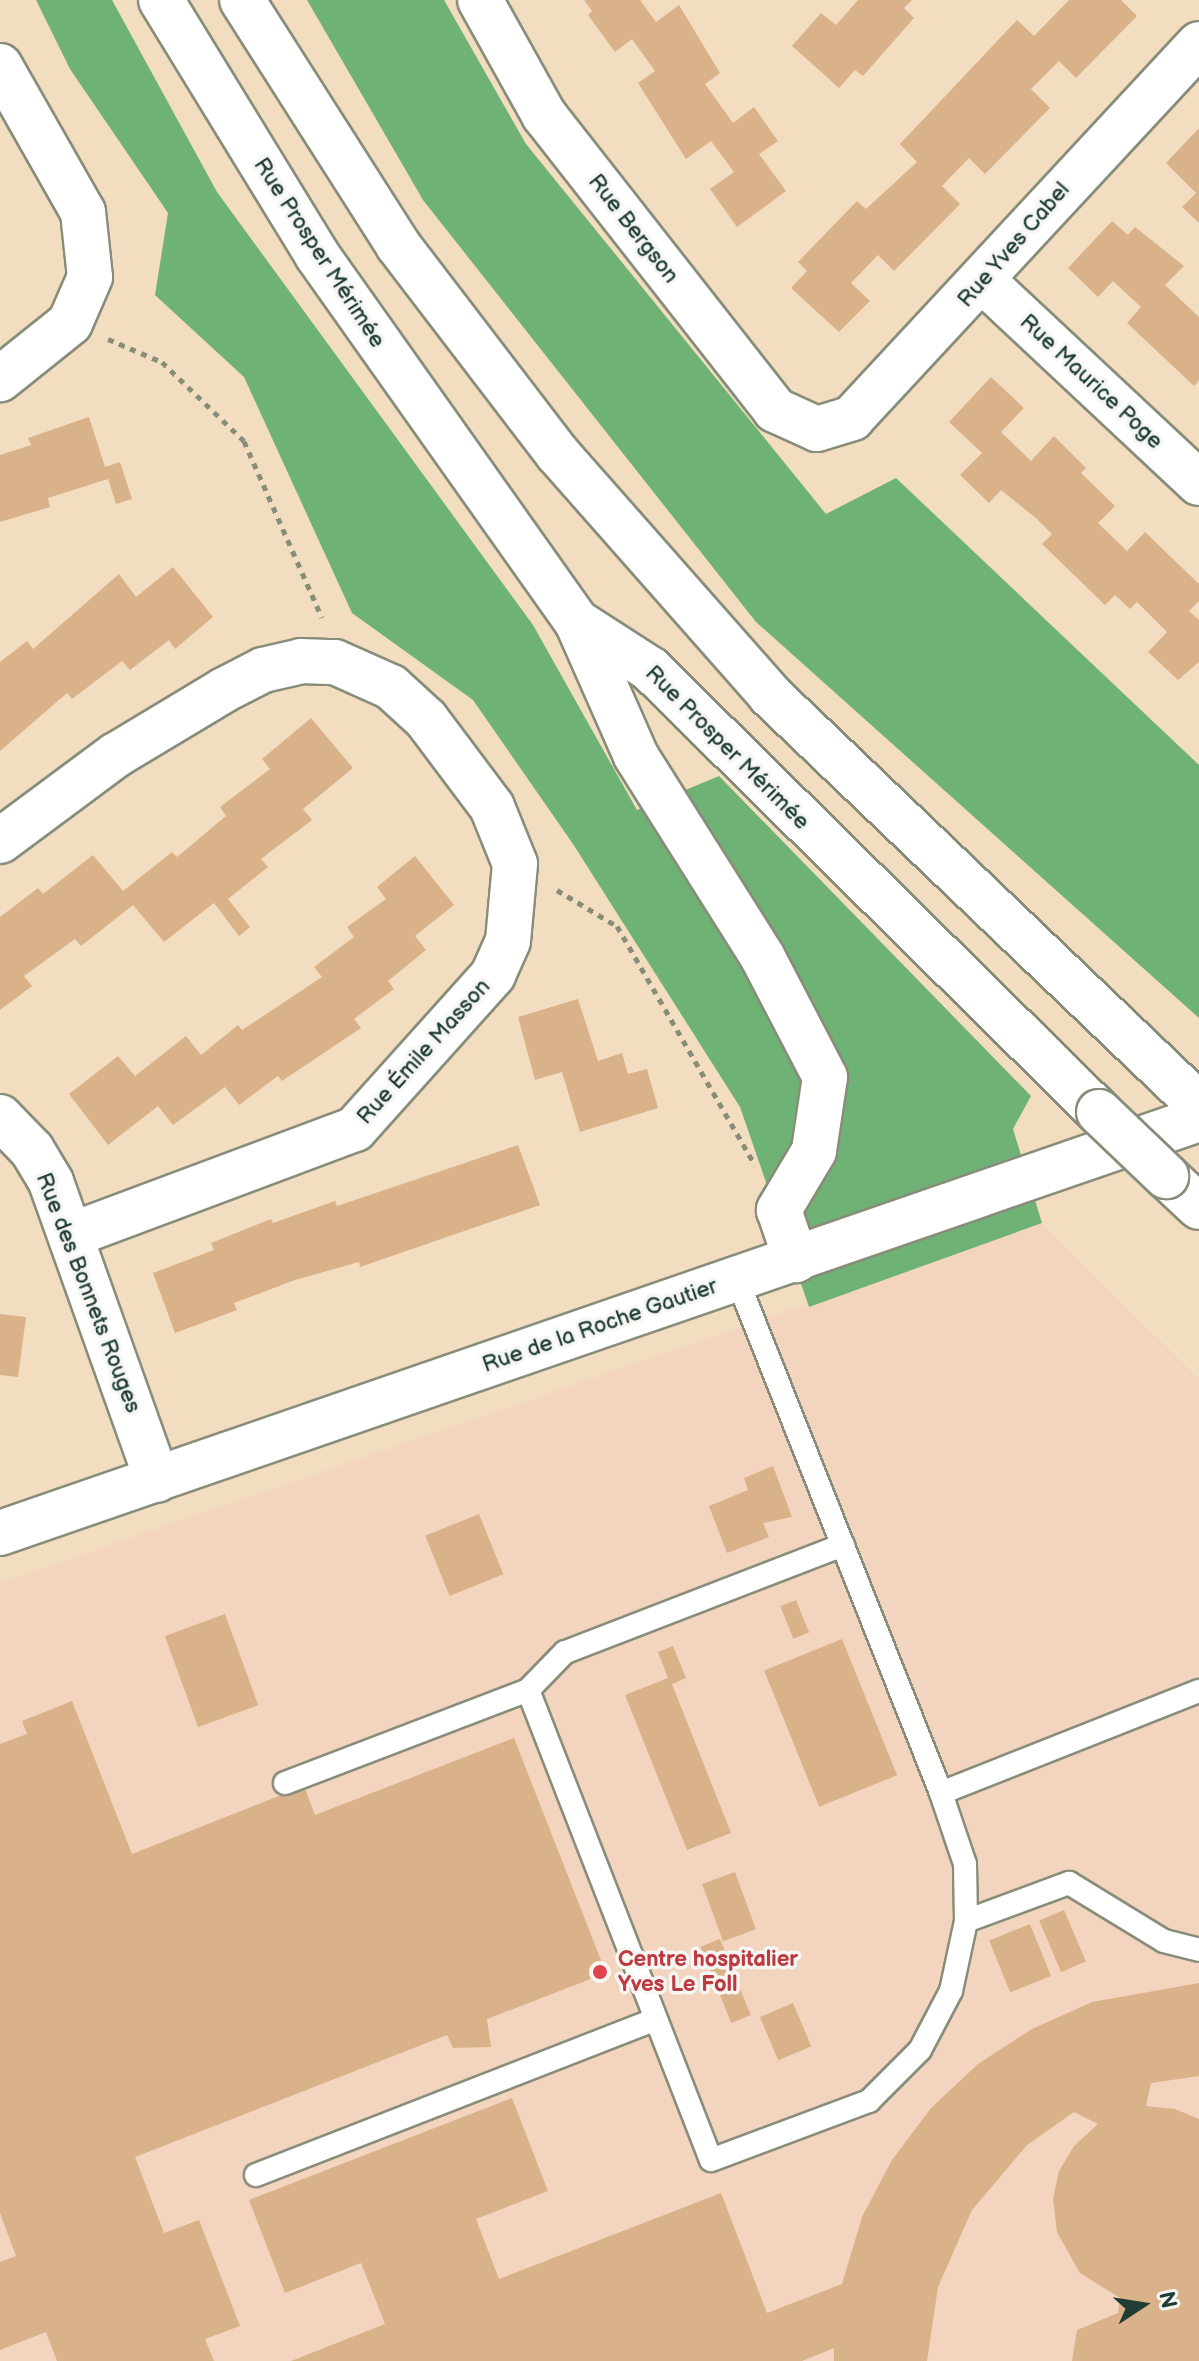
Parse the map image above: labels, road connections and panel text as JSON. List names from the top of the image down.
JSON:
{
  "streets": {
    "street": [
      "Rue Bergson",
      "Rue Yves Cabel",
      "Rue Prosper Mérimée",
      "Rue Maurice Poge",
      "Rue Émile Masson",
      "Rue des Bonnets Rouges",
      "Rue de la Roche Gautier"
    ]
  },
  "crossings": [
    ["Rue Bergson", "Rue Yves Cabel"],
    ["Rue Yves Cabel", "Rue Maurice Poge"],
    ["Rue Émile Masson", "Rue des Bonnets Rouges"],
    ["Rue des Bonnets Rouges", "Rue de la Roche Gautier"]
  ],
  "places": ["Centre hospitalier Yves Le Foll"],
  "north": "right"
}
